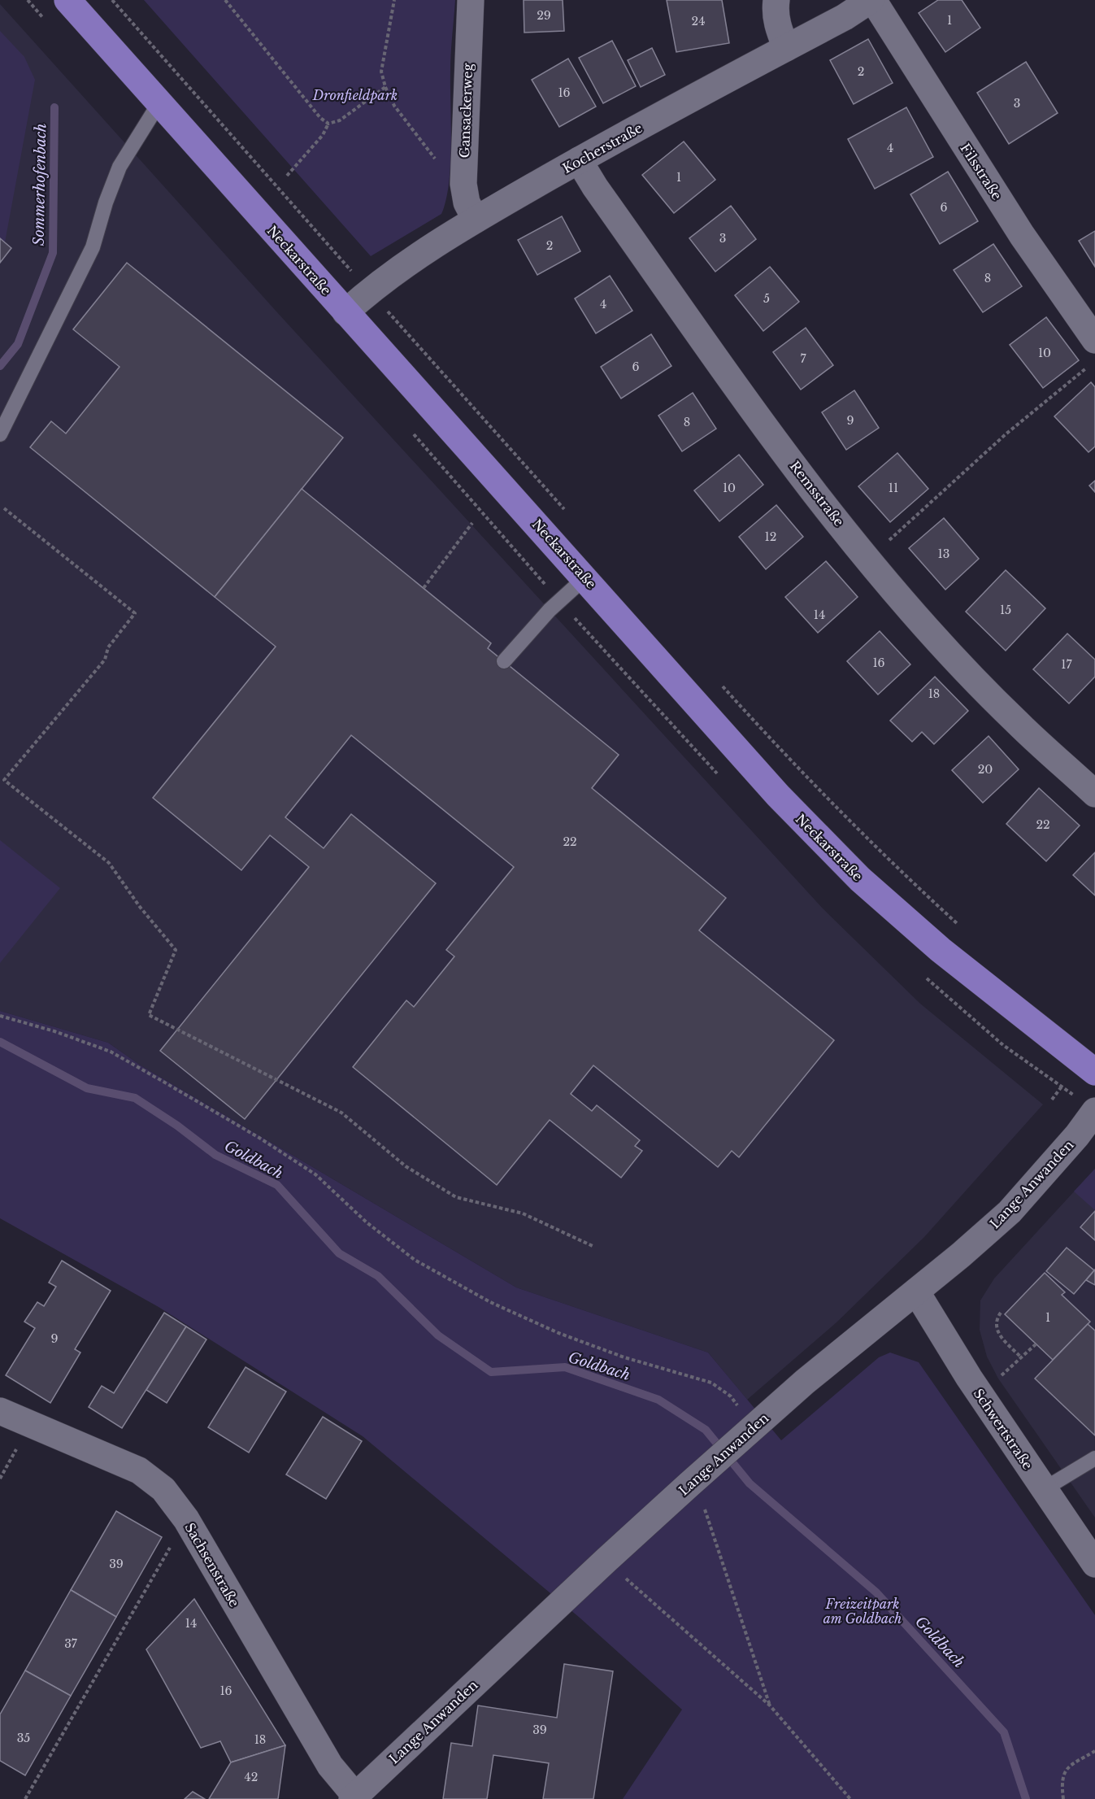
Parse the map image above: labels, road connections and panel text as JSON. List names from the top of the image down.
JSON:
{
  "streets": {
    "main road": ["Neckarstraße"],
    "street": [
      "Gansackerweg",
      "Kocherstraße",
      "Filsstraße",
      "Remsstraße",
      "Lange Anwanden",
      "Schwertstraße",
      "Sachsenstraße"
    ]
  },
  "crossings": [
    ["Gansackerweg", "Kocherstraße"],
    ["Kocherstraße", "Filsstraße"],
    ["Kocherstraße", "Neckarstraße"],
    ["Kocherstraße", "Remsstraße"],
    ["Lange Anwanden", "Schwertstraße"],
    ["Lange Anwanden", "Sachsenstraße"]
  ],
  "water": ["Sommerhofenbach", "Goldbach"],
  "parks": ["Dronfieldpark", "Freizeitpark am Goldbach"],
  "house_numbers": [
    "29",
    "1",
    "24",
    "2",
    "16",
    "3",
    "4",
    "1",
    "6",
    "3",
    "2",
    "8",
    "5",
    "4",
    "10",
    "7",
    "6",
    "9",
    "8",
    "10",
    "11",
    "12",
    "13",
    "15",
    "14",
    "16",
    "17",
    "18",
    "20",
    "22",
    "22",
    "1",
    "9",
    "39",
    "14",
    "37",
    "16",
    "39",
    "35",
    "18",
    "42"
  ]
}
